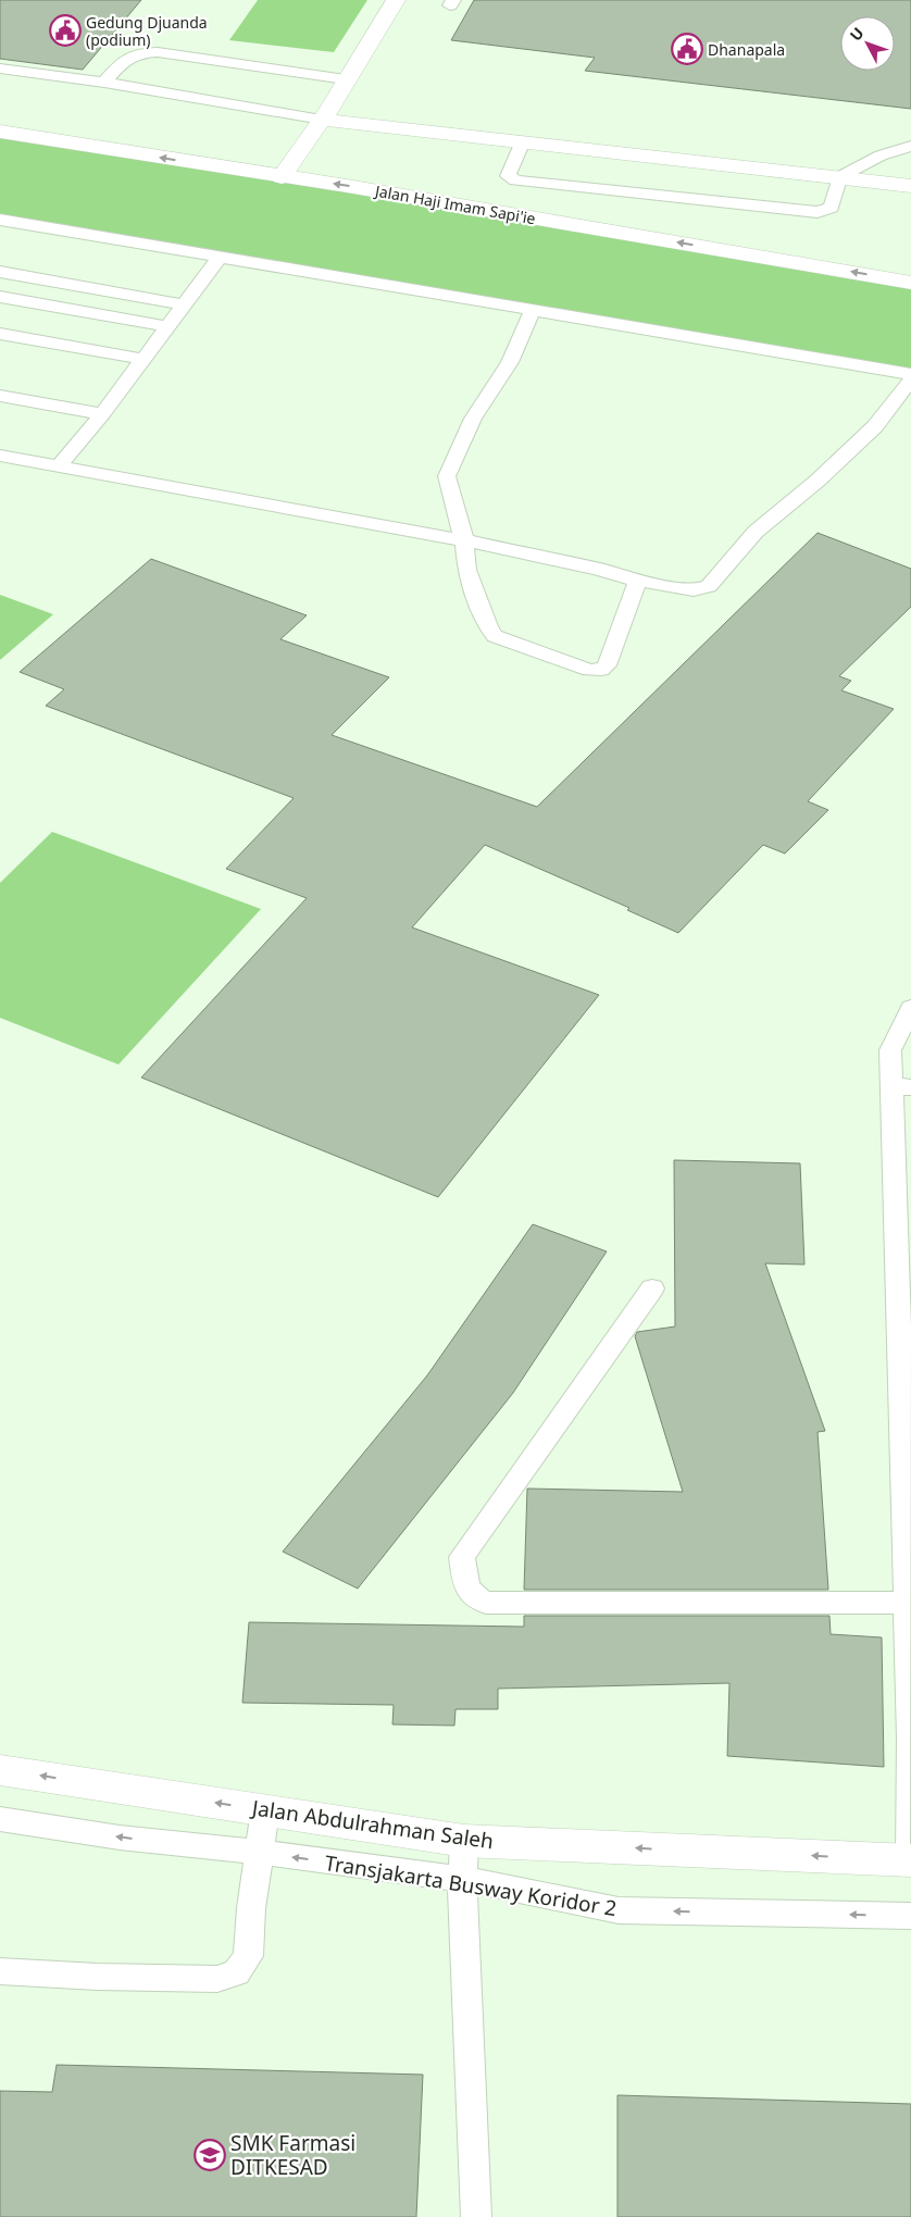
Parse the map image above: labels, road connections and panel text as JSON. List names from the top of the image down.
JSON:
{
  "streets": {
    "street": ["Jalan Haji Imam Sapi'ie", "Jalan Abdulrahman Saleh"],
    "lane": ["Transjakarta Busway Koridor 2"]
  },
  "one_way": ["Jalan Abdulrahman Saleh", "Transjakarta Busway Koridor 2"],
  "places": {
    "public building": ["Gedung Djuanda (podium)", "Dhanapala"],
    "school or university": ["SMK Farmasi DITKESAD"]
  },
  "north": "top left"
}
